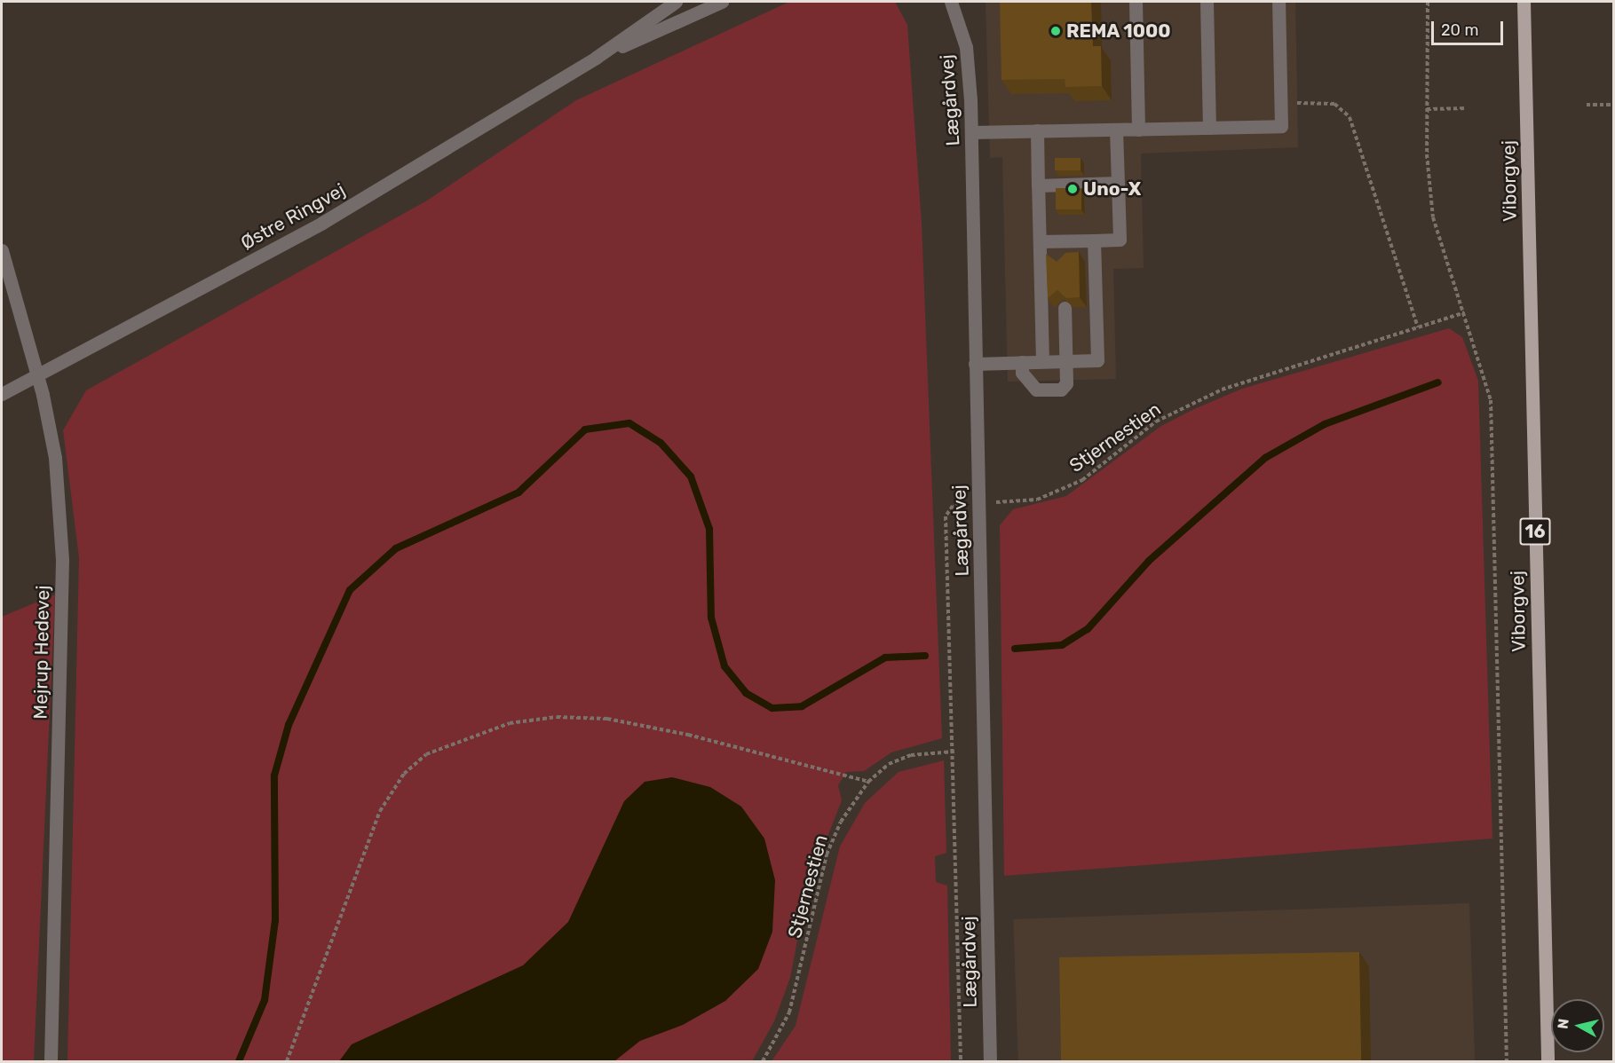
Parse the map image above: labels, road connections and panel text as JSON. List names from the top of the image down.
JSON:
{
  "streets": {
    "main road": ["Viborgvej", "16"],
    "street": ["Lægårdvej", "Østre Ringvej", "Mejrup Hedevej"],
    "path": ["Stjernestien"]
  },
  "crossings": [
    ["Lægårdvej", "Stjernestien"],
    ["Østre Ringvej", "Mejrup Hedevej"]
  ],
  "places": ["REMA 1000", "Uno-X"],
  "scale_bar": "20 m",
  "north": "left"
}
